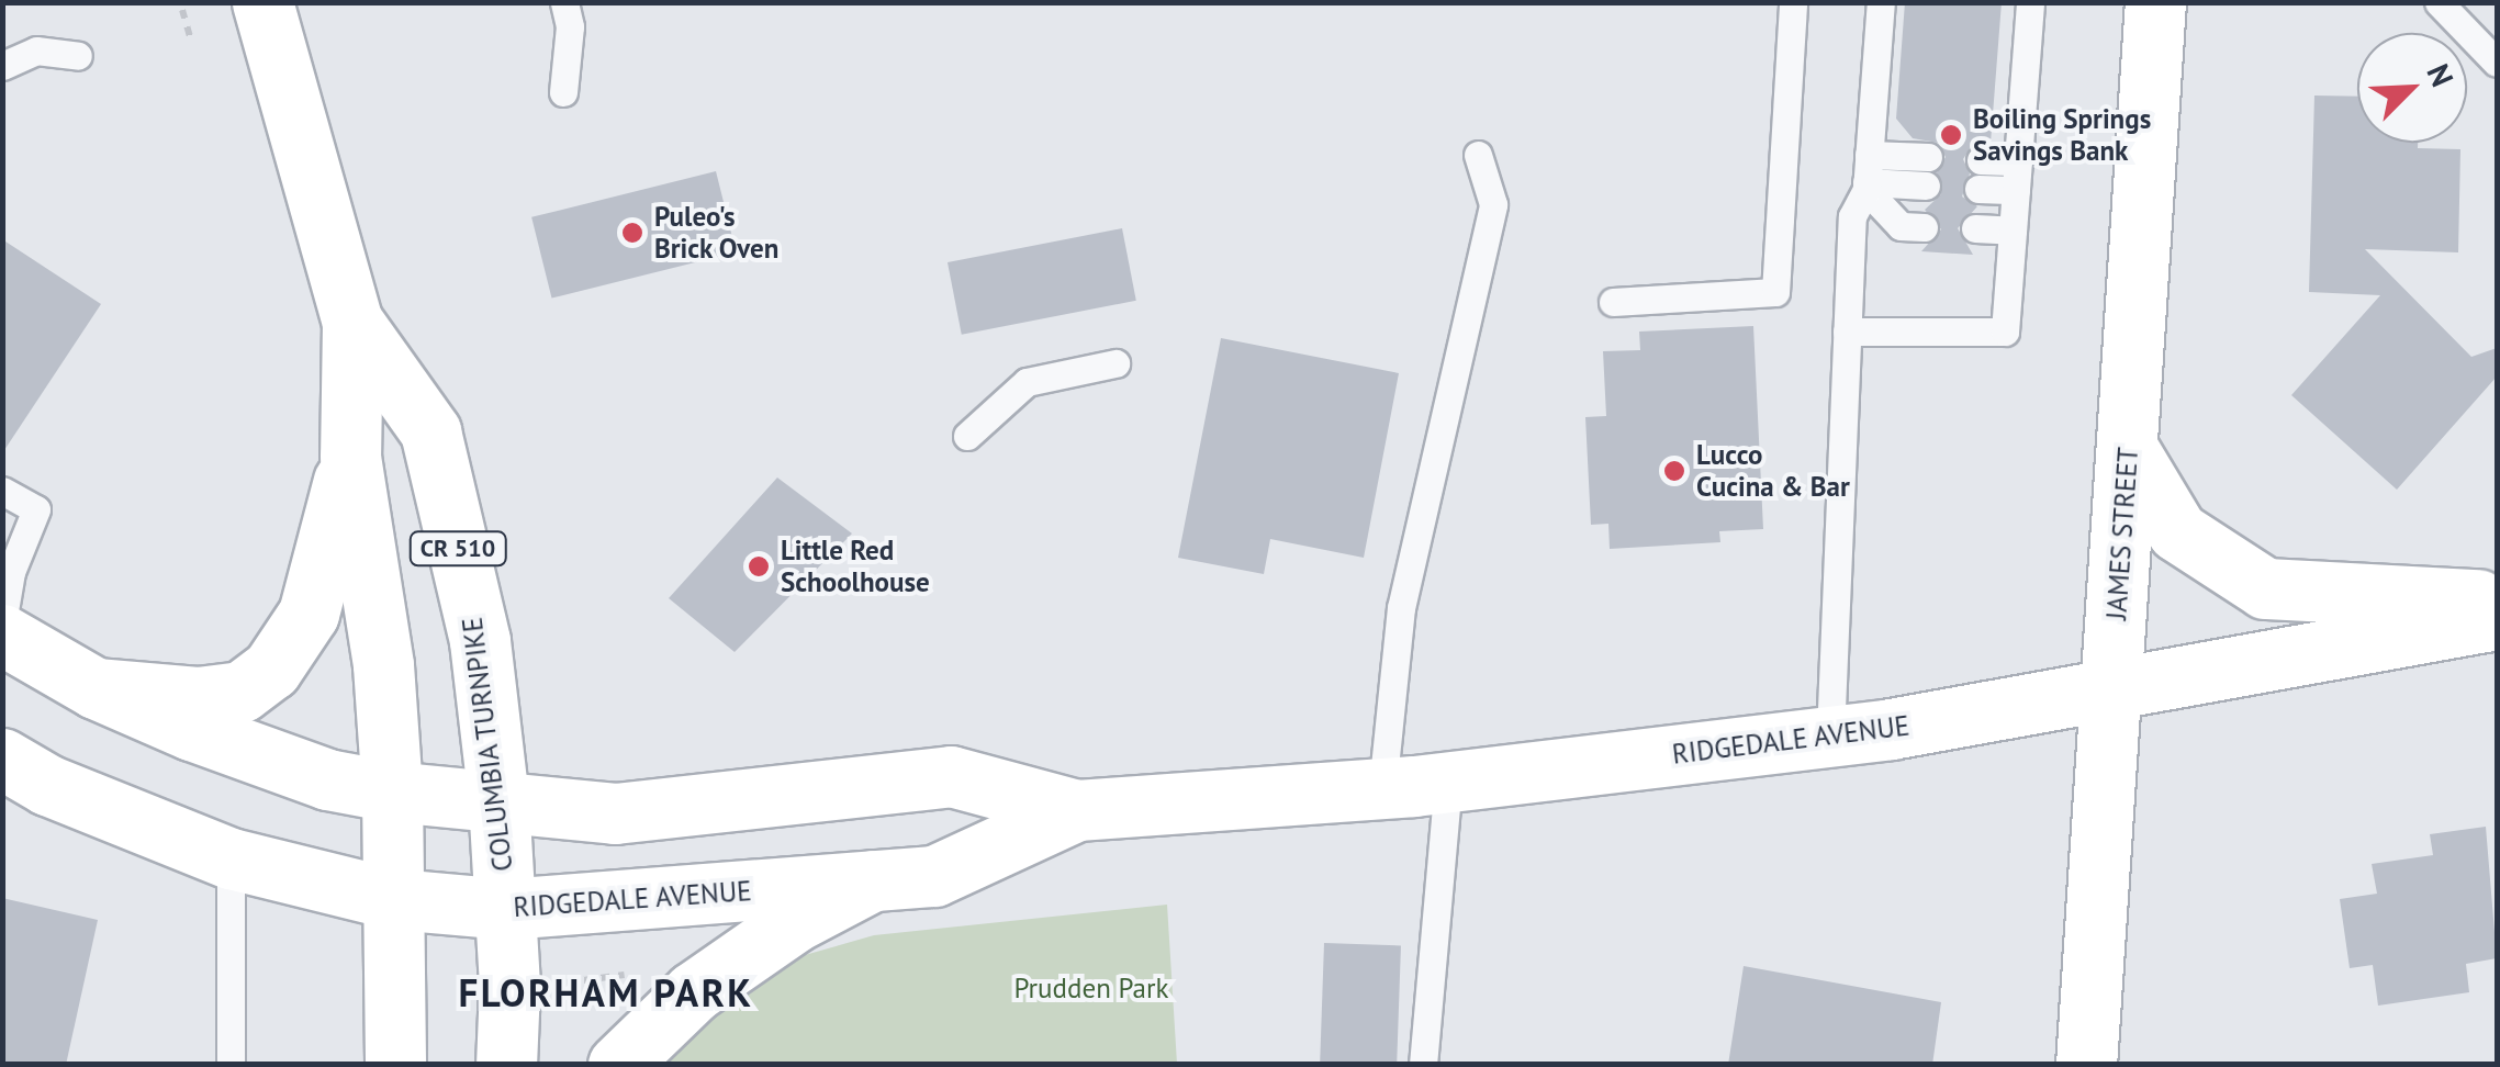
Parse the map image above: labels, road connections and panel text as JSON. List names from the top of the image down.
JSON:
{
  "streets": {
    "main road": [
      "JAMES STREET",
      "CR 510",
      "RIDGEDALE AVENUE",
      "COLUMBIA TURNPIKE"
    ]
  },
  "crossings": [
    ["JAMES STREET", "RIDGEDALE AVENUE"],
    ["RIDGEDALE AVENUE", "COLUMBIA TURNPIKE"]
  ],
  "districts": ["FLORHAM PARK"],
  "parks": ["Prudden Park"],
  "places": [
    "Boiling Springs Savings Bank",
    "Puleo's Brick Oven",
    "Lucco Cucina & Bar",
    "Little Red Schoolhouse"
  ],
  "north": "top right"
}
